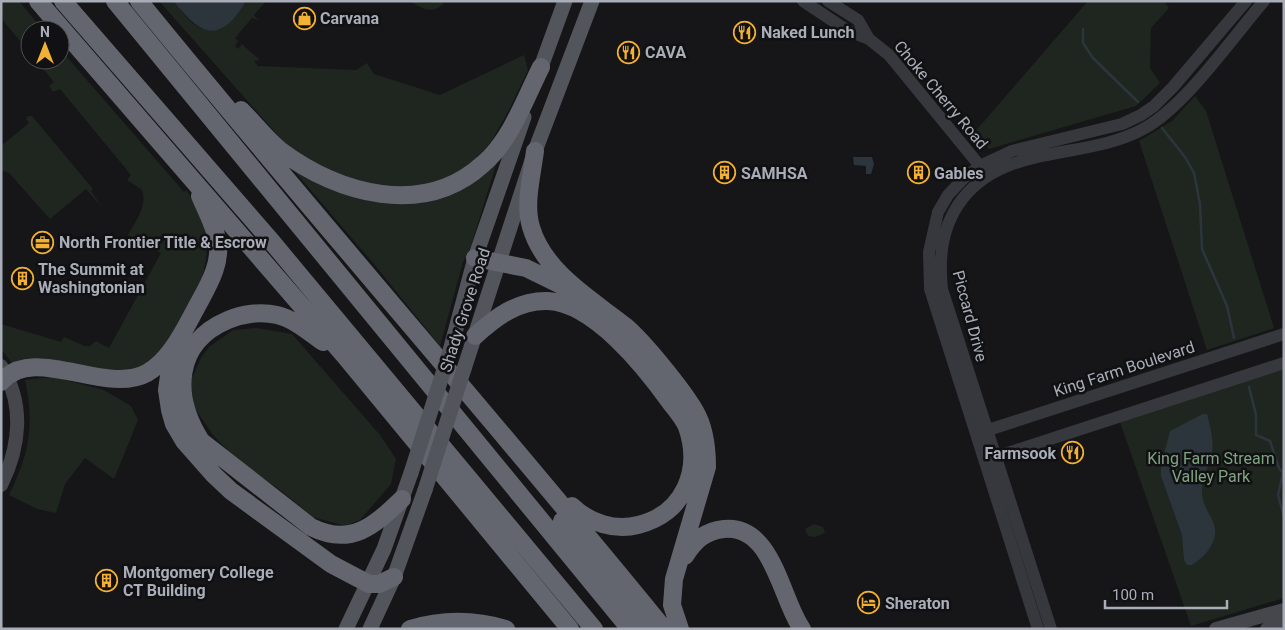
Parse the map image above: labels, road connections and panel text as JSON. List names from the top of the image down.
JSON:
{
  "streets": {
    "main road": ["Shady Grove Road"],
    "street": ["Choke Cherry Road", "Piccard Drive", "King Farm Boulevard"]
  },
  "crossings": [
    ["Choke Cherry Road", "Piccard Drive"],
    ["Piccard Drive", "King Farm Boulevard"]
  ],
  "parks": ["King Farm Stream Valley Park"],
  "places": {
    "shop": ["Carvana"],
    "restaurant": ["Naked Lunch", "CAVA", "Farmsook"],
    "building": [
      "SAMHSA",
      "Gables",
      "The Summit at Washingtonian",
      "Montgomery College CT Building"
    ],
    "office": ["North Frontier Title & Escrow"],
    "hotel": ["Sheraton"]
  },
  "scale_bar": "100 m",
  "north": "top"
}
